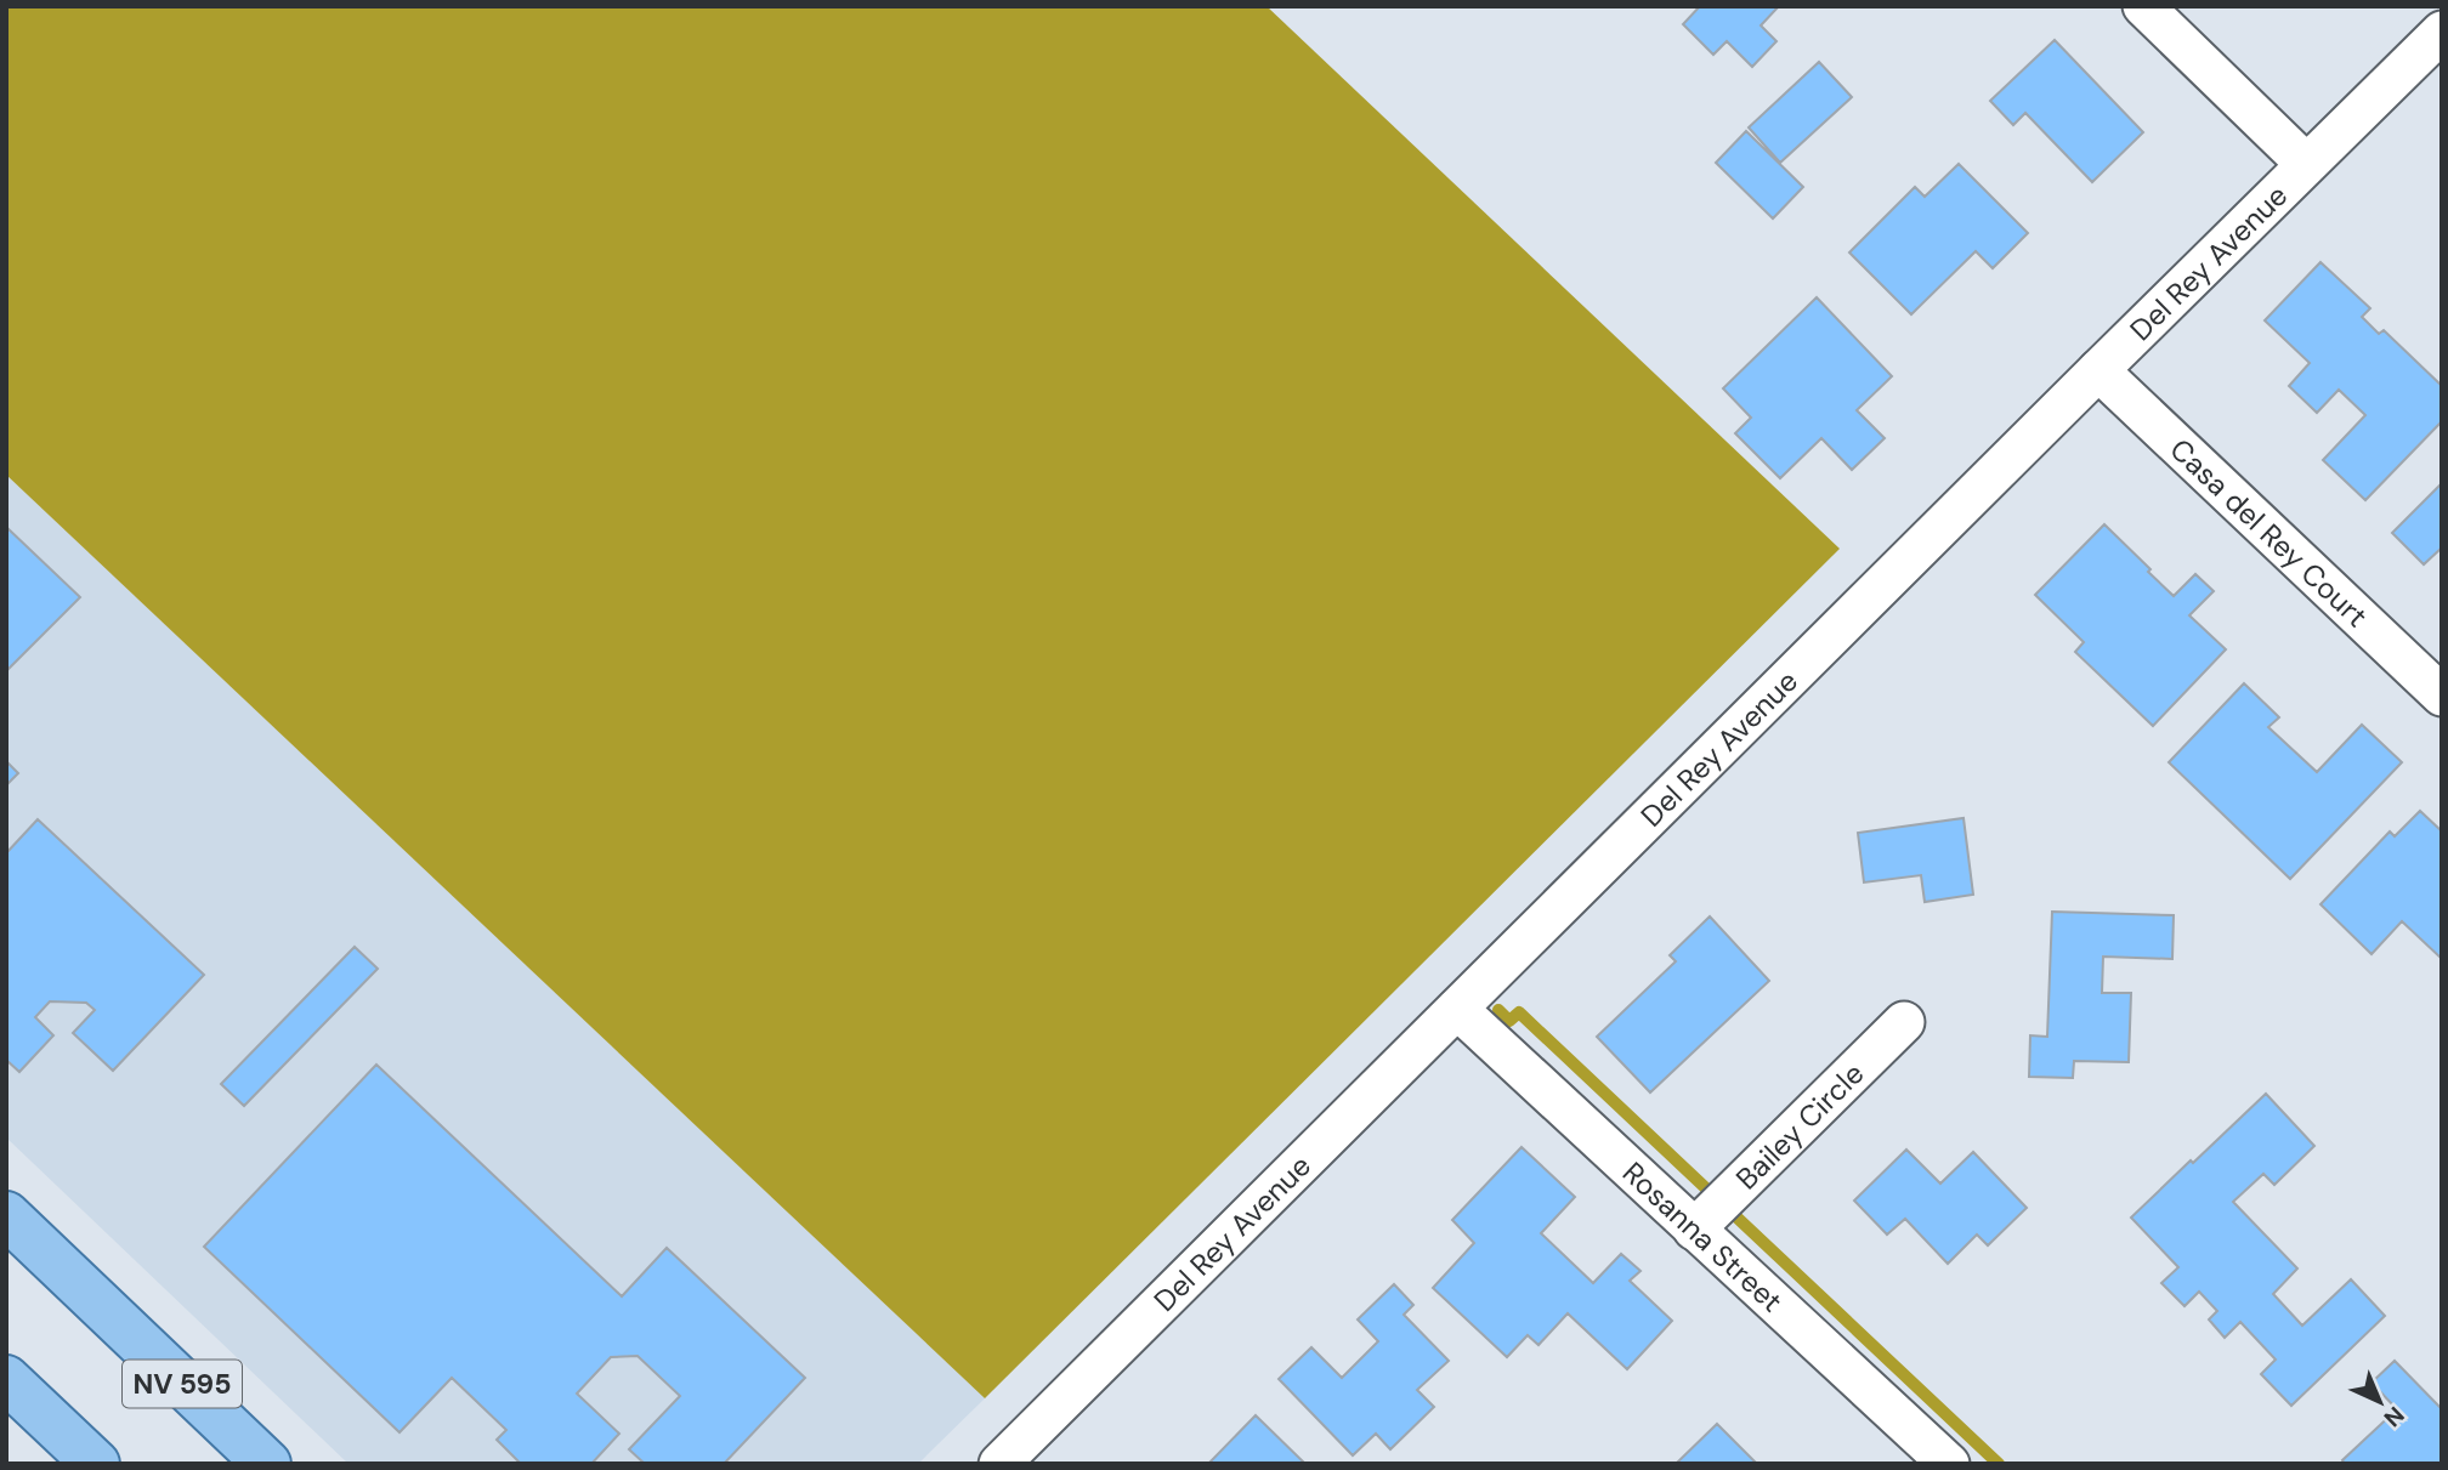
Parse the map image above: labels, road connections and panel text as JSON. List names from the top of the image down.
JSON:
{
  "streets": {
    "main road": ["NV 595"],
    "street": [
      "Del Rey Avenue",
      "Casa del Rey Court",
      "Bailey Circle",
      "Rosanna Street"
    ]
  },
  "crossings": [
    ["Del Rey Avenue", "Casa del Rey Court"],
    ["Del Rey Avenue", "Rosanna Street"],
    ["Bailey Circle", "Rosanna Street"]
  ],
  "north": "bottom right"
}
